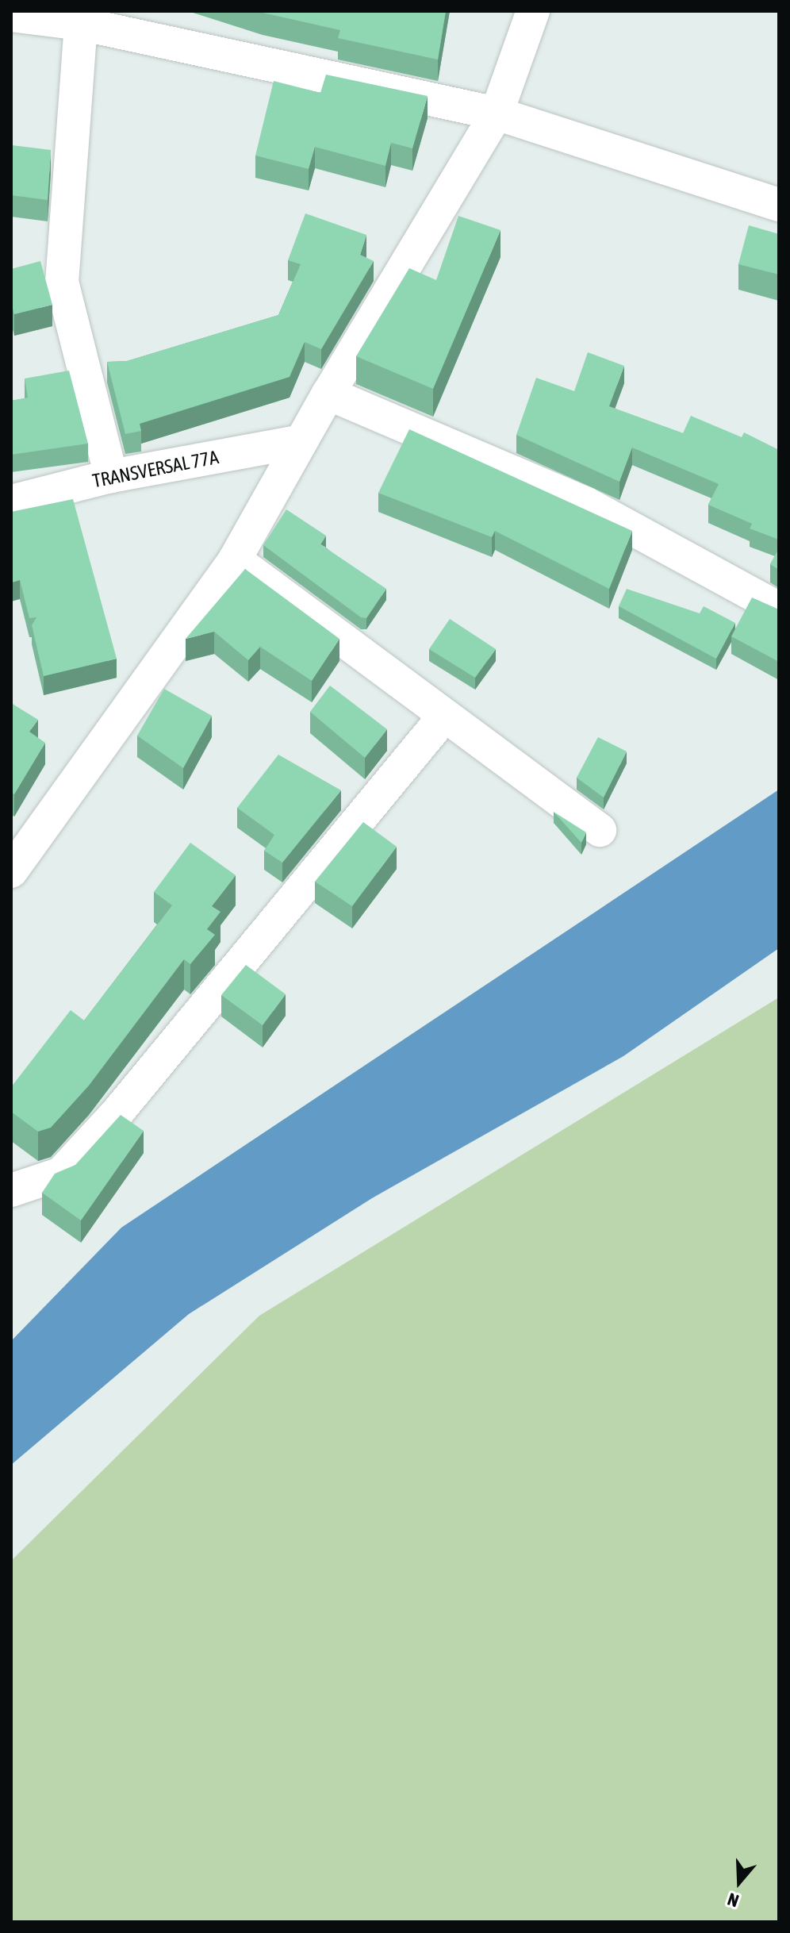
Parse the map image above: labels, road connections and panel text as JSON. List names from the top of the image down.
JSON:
{
  "streets": {
    "street": ["TRANSVERSAL 77A"]
  },
  "north": "bottom"
}
